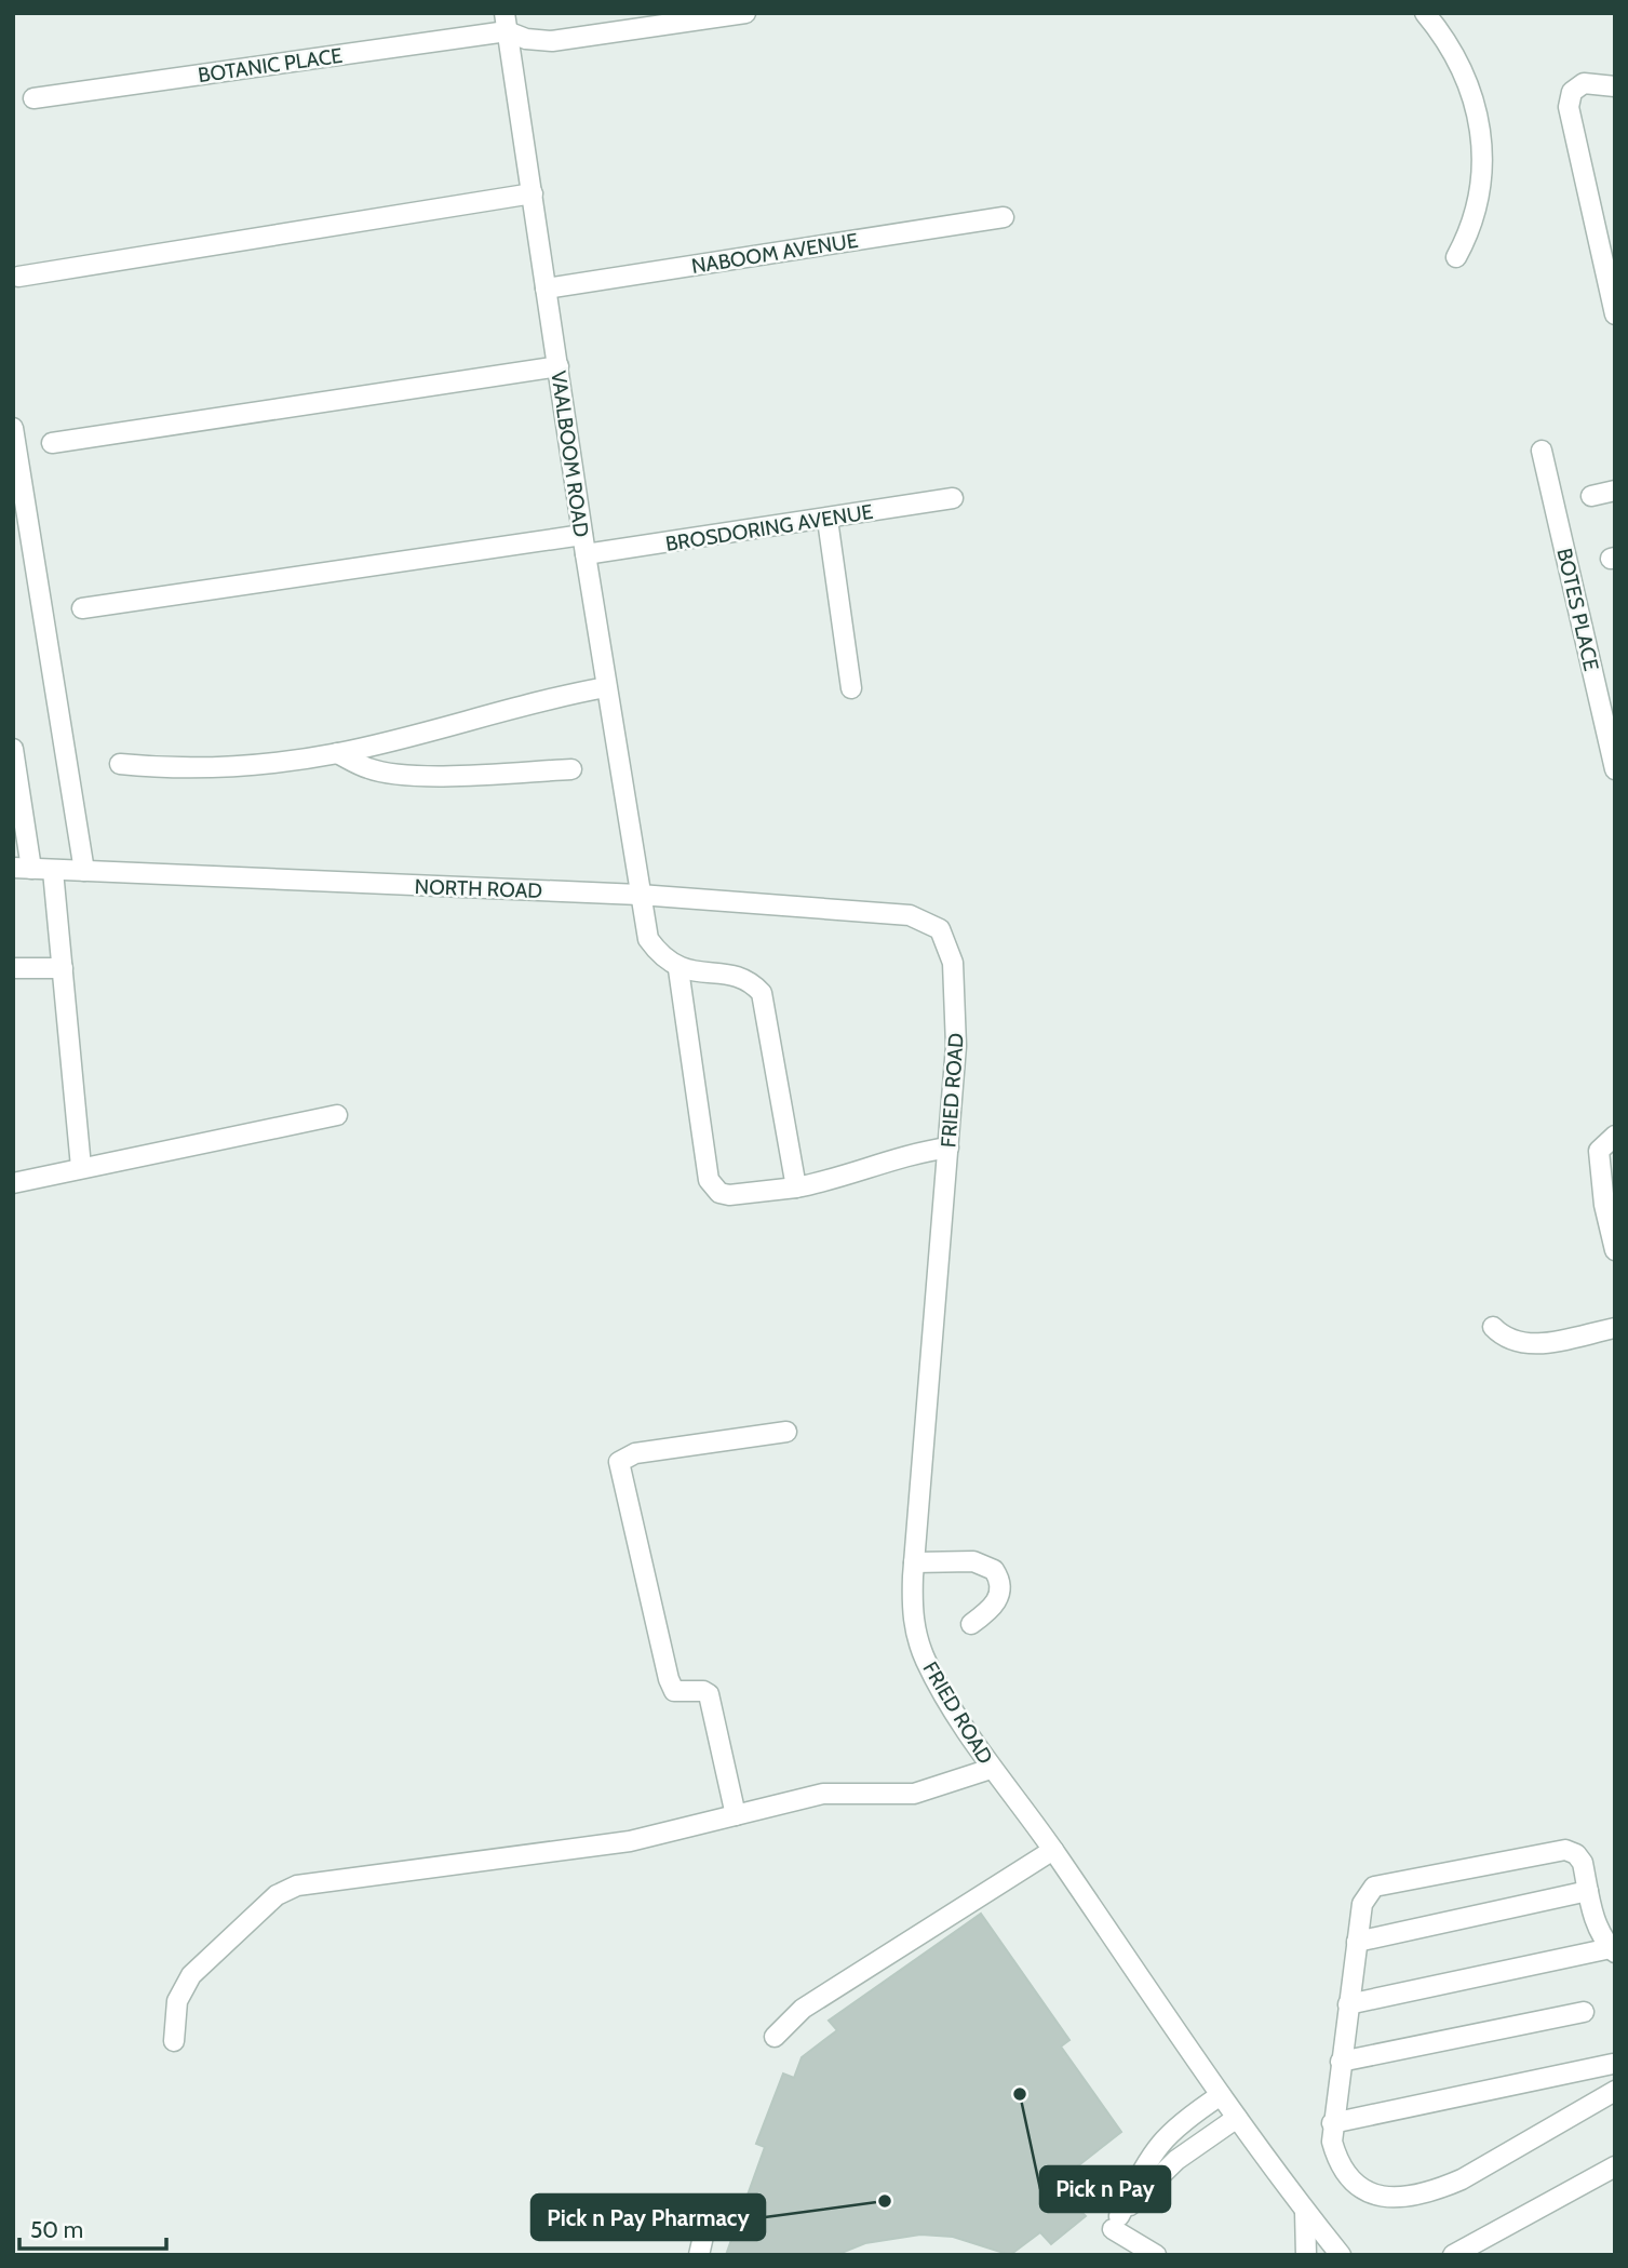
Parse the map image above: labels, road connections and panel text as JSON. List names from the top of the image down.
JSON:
{
  "streets": {
    "street": [
      "BOTANIC PLACE",
      "NABOOM AVENUE",
      "VAALBOOM ROAD",
      "BROSDORING AVENUE",
      "BOTES PLACE",
      "NORTH ROAD",
      "FRIED ROAD"
    ]
  },
  "crossings": [
    ["BOTANIC PLACE", "VAALBOOM ROAD"],
    ["NABOOM AVENUE", "VAALBOOM ROAD"],
    ["VAALBOOM ROAD", "BROSDORING AVENUE"],
    ["VAALBOOM ROAD", "NORTH ROAD"],
    ["NORTH ROAD", "FRIED ROAD"]
  ],
  "places": ["Pick n Pay", "Pick n Pay Pharmacy"],
  "scale_bar": "50 m"
}
